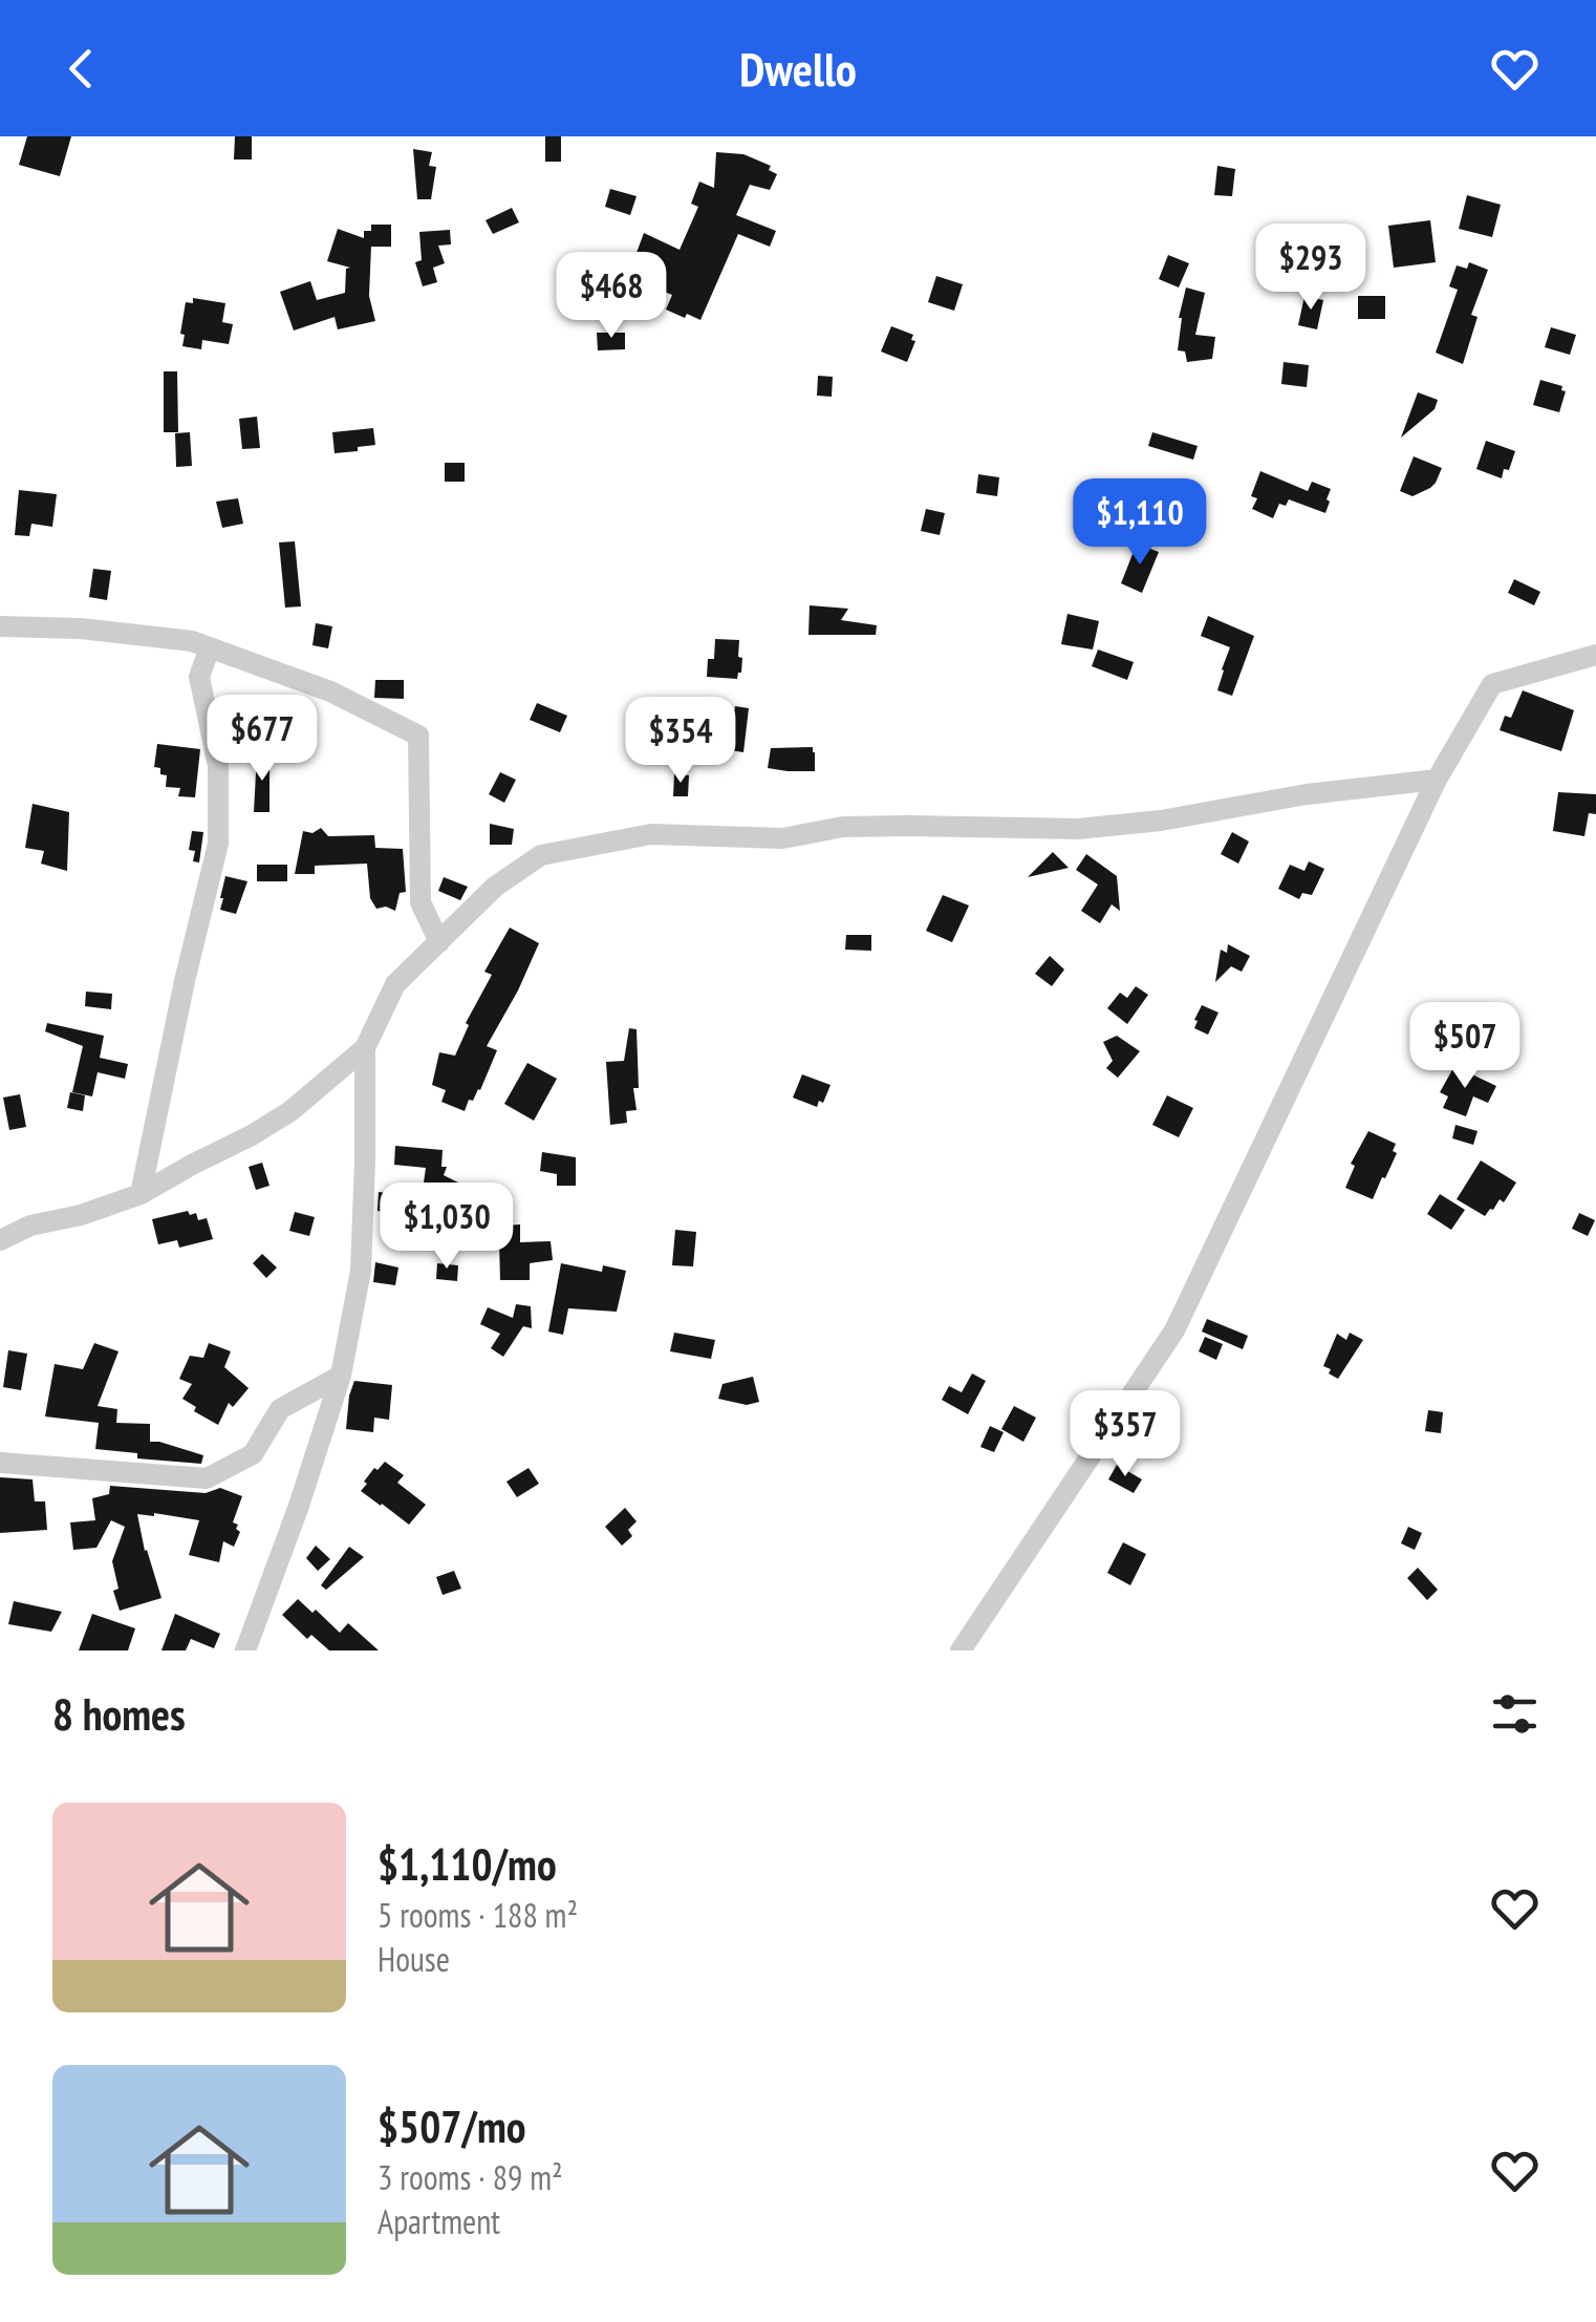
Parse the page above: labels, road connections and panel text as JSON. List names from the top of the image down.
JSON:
{
  "page": {
    "header": "Dwello",
    "price": [
      "$293",
      "$468",
      "$1,110",
      "$677",
      "$354",
      "$507",
      "$1,030",
      "$357"
    ],
    "heading": "8 homes",
    "list": [
      {
        "name": "$1,110/mo",
        "note": "5 rooms · 188 m² · House"
      },
      {
        "name": "$507/mo",
        "note": "3 rooms · 89 m² · Apartment"
      }
    ]
  }
}
